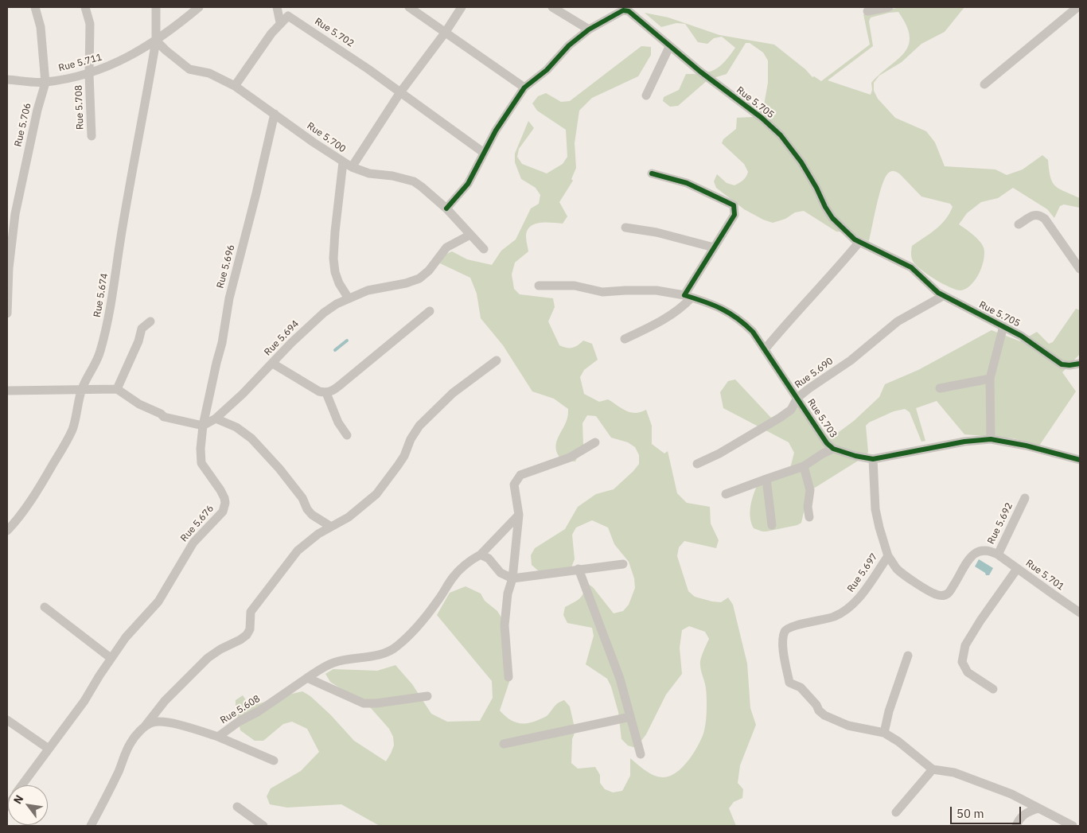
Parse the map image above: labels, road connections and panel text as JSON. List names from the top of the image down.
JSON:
{
  "streets": {
    "street": [
      "Rue 5.702",
      "Rue 5.711",
      "Rue 5.705",
      "Rue 5.708",
      "Rue 5.706",
      "Rue 5.700",
      "Rue 5.696",
      "Rue 5.674",
      "Rue 5.694",
      "Rue 5.690",
      "Rue 5.703",
      "Rue 5.676",
      "Rue 5.692",
      "Rue 5.697",
      "Rue 5.701",
      "Rue 5.608"
    ]
  },
  "crossings": [
    ["Rue 5.702", "Rue 5.705"],
    ["Rue 5.702", "Rue 5.700"],
    ["Rue 5.711", "Rue 5.708"],
    ["Rue 5.711", "Rue 5.706"],
    ["Rue 5.711", "Rue 5.700"],
    ["Rue 5.711", "Rue 5.674"],
    ["Rue 5.705", "Rue 5.690"],
    ["Rue 5.700", "Rue 5.696"],
    ["Rue 5.700", "Rue 5.674"],
    ["Rue 5.696", "Rue 5.694"],
    ["Rue 5.696", "Rue 5.676"],
    ["Rue 5.694", "Rue 5.676"],
    ["Rue 5.690", "Rue 5.703"],
    ["Rue 5.703", "Rue 5.697"],
    ["Rue 5.692", "Rue 5.697"],
    ["Rue 5.692", "Rue 5.701"]
  ],
  "scale_bar": "50 m",
  "north": "top left"
}
